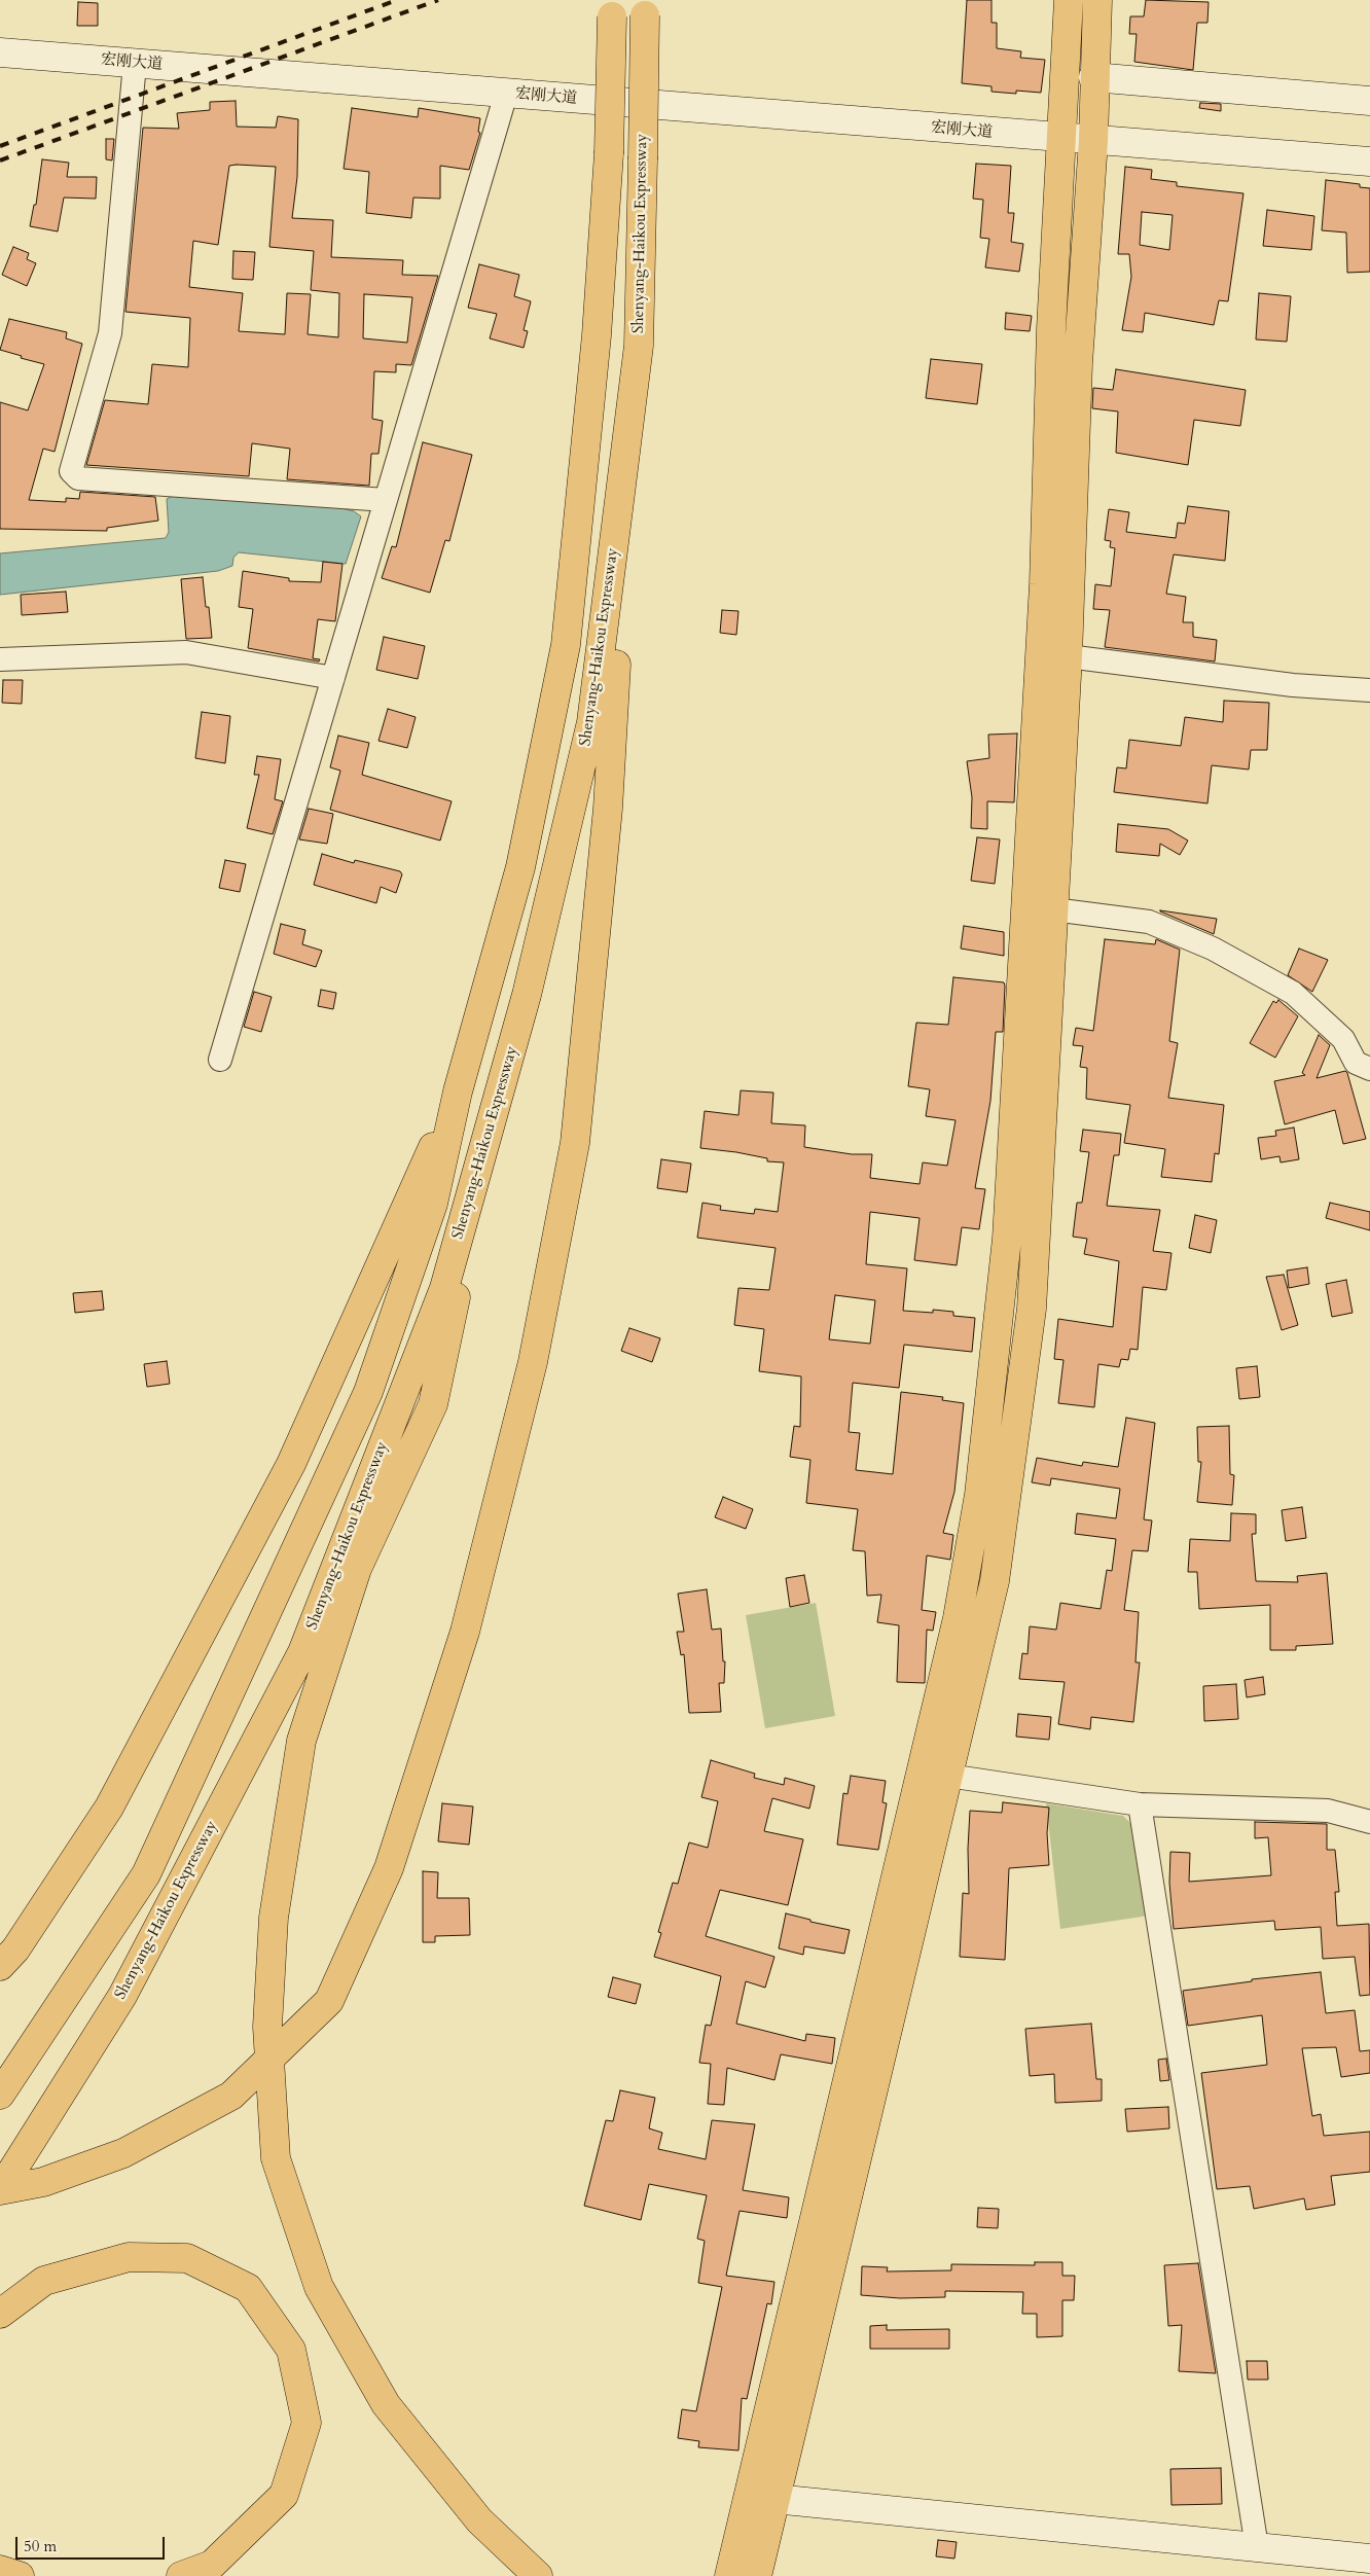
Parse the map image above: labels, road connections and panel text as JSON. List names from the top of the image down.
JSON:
{
  "streets": {
    "main road": ["Shenyang-Haikou Expressway"],
    "street": ["宏刚大道"]
  },
  "scale_bar": "50 m"
}
